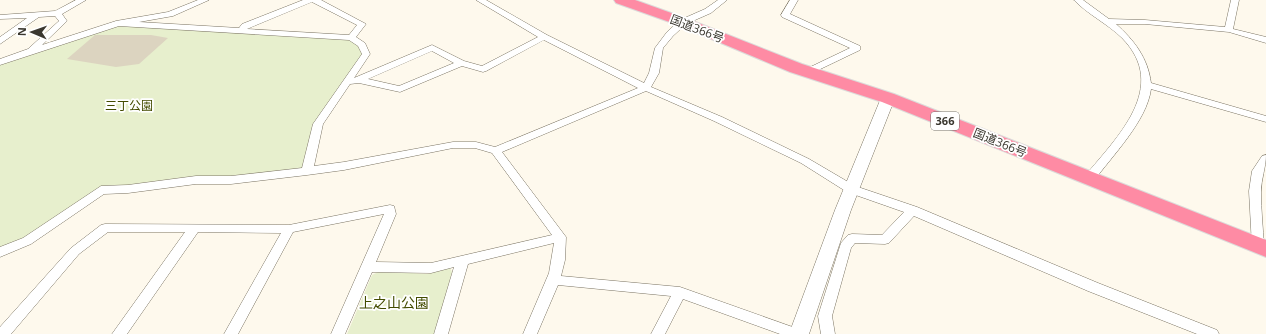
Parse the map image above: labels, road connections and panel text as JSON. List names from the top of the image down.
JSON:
{
  "streets": {
    "highway": ["国道366号", "366"]
  },
  "parks": ["三丁公園", "上之山公園"],
  "north": "left"
}
